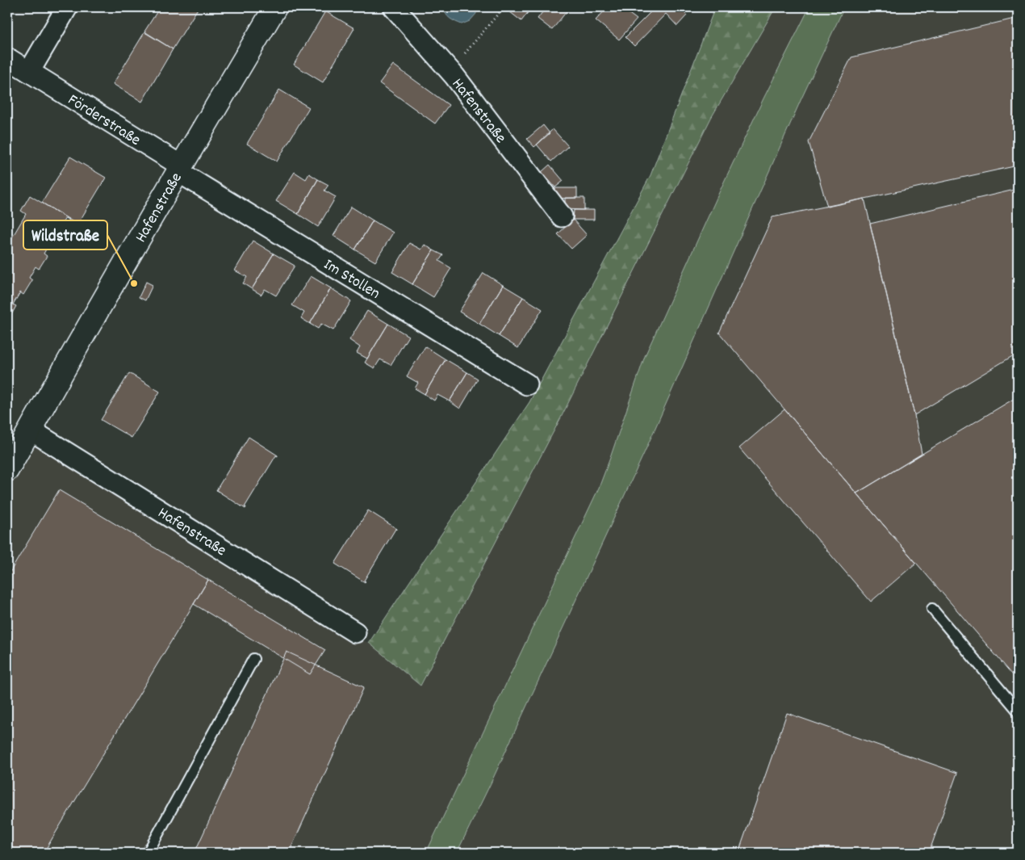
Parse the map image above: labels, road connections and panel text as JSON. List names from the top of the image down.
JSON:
{
  "streets": {
    "street": ["Hafenstraße", "Förderstraße", "Im Stollen"]
  },
  "crossings": [
    ["Hafenstraße", "Förderstraße"],
    ["Hafenstraße", "Im Stollen"],
    ["Förderstraße", "Im Stollen"]
  ],
  "places": ["Wildstraße"]
}
